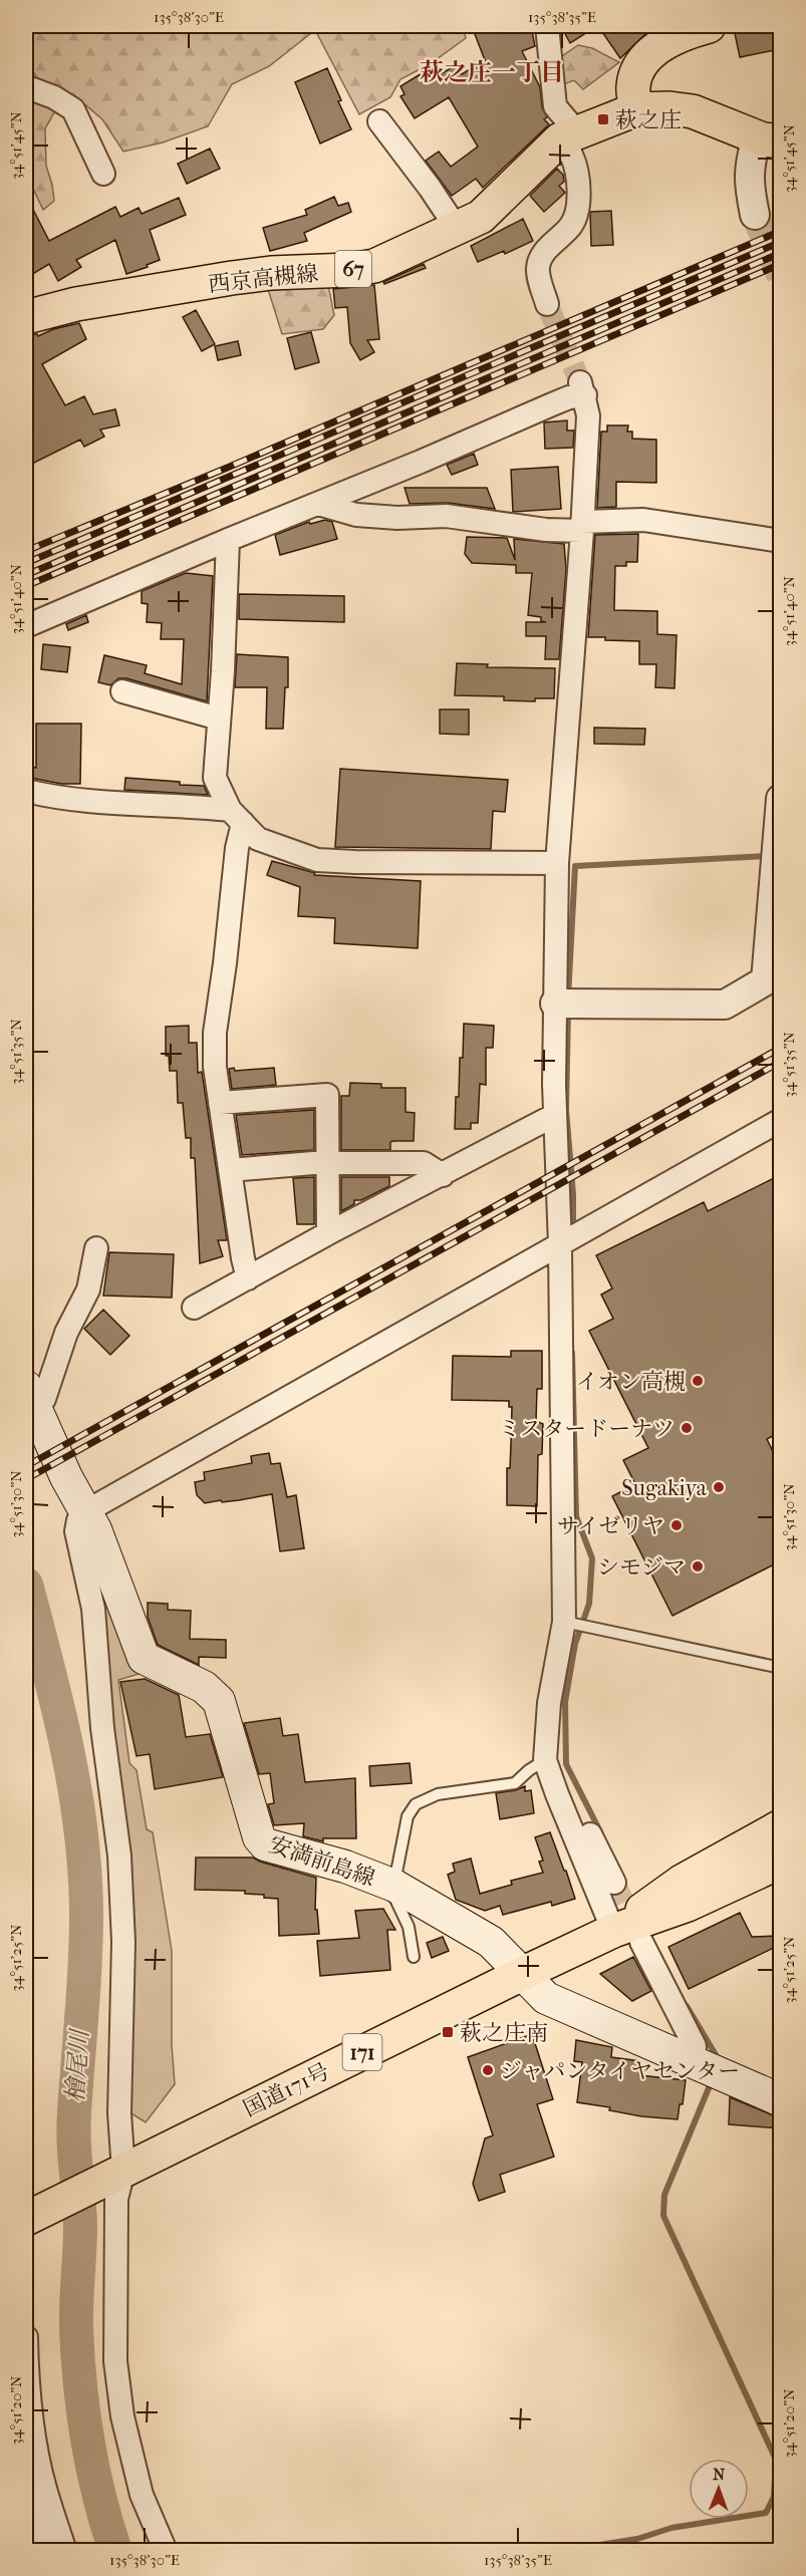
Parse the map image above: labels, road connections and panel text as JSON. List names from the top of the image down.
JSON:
{
  "streets": {
    "main road": [
      "67",
      "西京高槻線",
      "安満前島線",
      "171",
      "国道171号"
    ]
  },
  "crossings": [
    ["安満前島線", "国道171号"]
  ],
  "districts": ["萩之庄一丁目"],
  "water": ["檜尾川"],
  "places": {
    "transit": ["萩之庄", "萩之庄南"],
    "other": [
      "イオン高槻",
      "ミスタードーナツ",
      "Sugakiya",
      "サイゼリヤ",
      "シモジマ",
      "ジャパンタイヤセンター"
    ]
  },
  "north": "top",
  "coordinates": [
    "135°38'30\"E",
    "135°38'35\"E",
    "34°51'45\"N",
    "34°51'40\"N",
    "34°51'35\"N",
    "34°51'30\"N",
    "34°51'25\"N",
    "34°51'20\"N"
  ]
}
